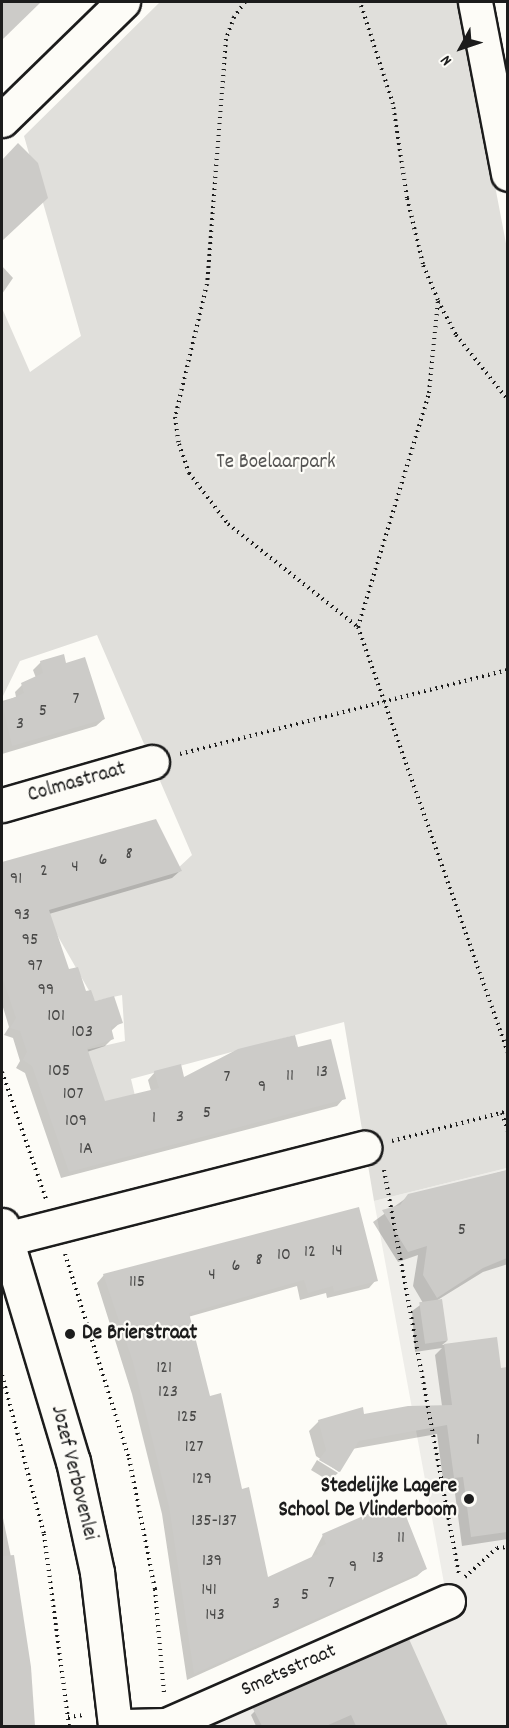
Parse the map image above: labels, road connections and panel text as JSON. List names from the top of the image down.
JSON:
{
  "streets": {
    "street": ["Colmastraat", "Jozef Verbovenlei", "Smetsstraat"]
  },
  "parks": ["Te Boelaarpark"],
  "places": ["De Brierstraat", "Stedelijke Lagere School De Vlinderboom"],
  "house_numbers": [
    "7",
    "5",
    "3",
    "8",
    "6",
    "4",
    "2",
    "91",
    "93",
    "95",
    "97",
    "99",
    "101",
    "103",
    "105",
    "13",
    "11",
    "7",
    "9",
    "107",
    "5",
    "3",
    "1",
    "109",
    "1A",
    "5",
    "14",
    "12",
    "10",
    "8",
    "6",
    "4",
    "115",
    "121",
    "123",
    "125",
    "1",
    "127",
    "129",
    "135-137",
    "11",
    "13",
    "139",
    "9",
    "7",
    "141",
    "5",
    "3",
    "143"
  ],
  "north": "bottom left"
}
